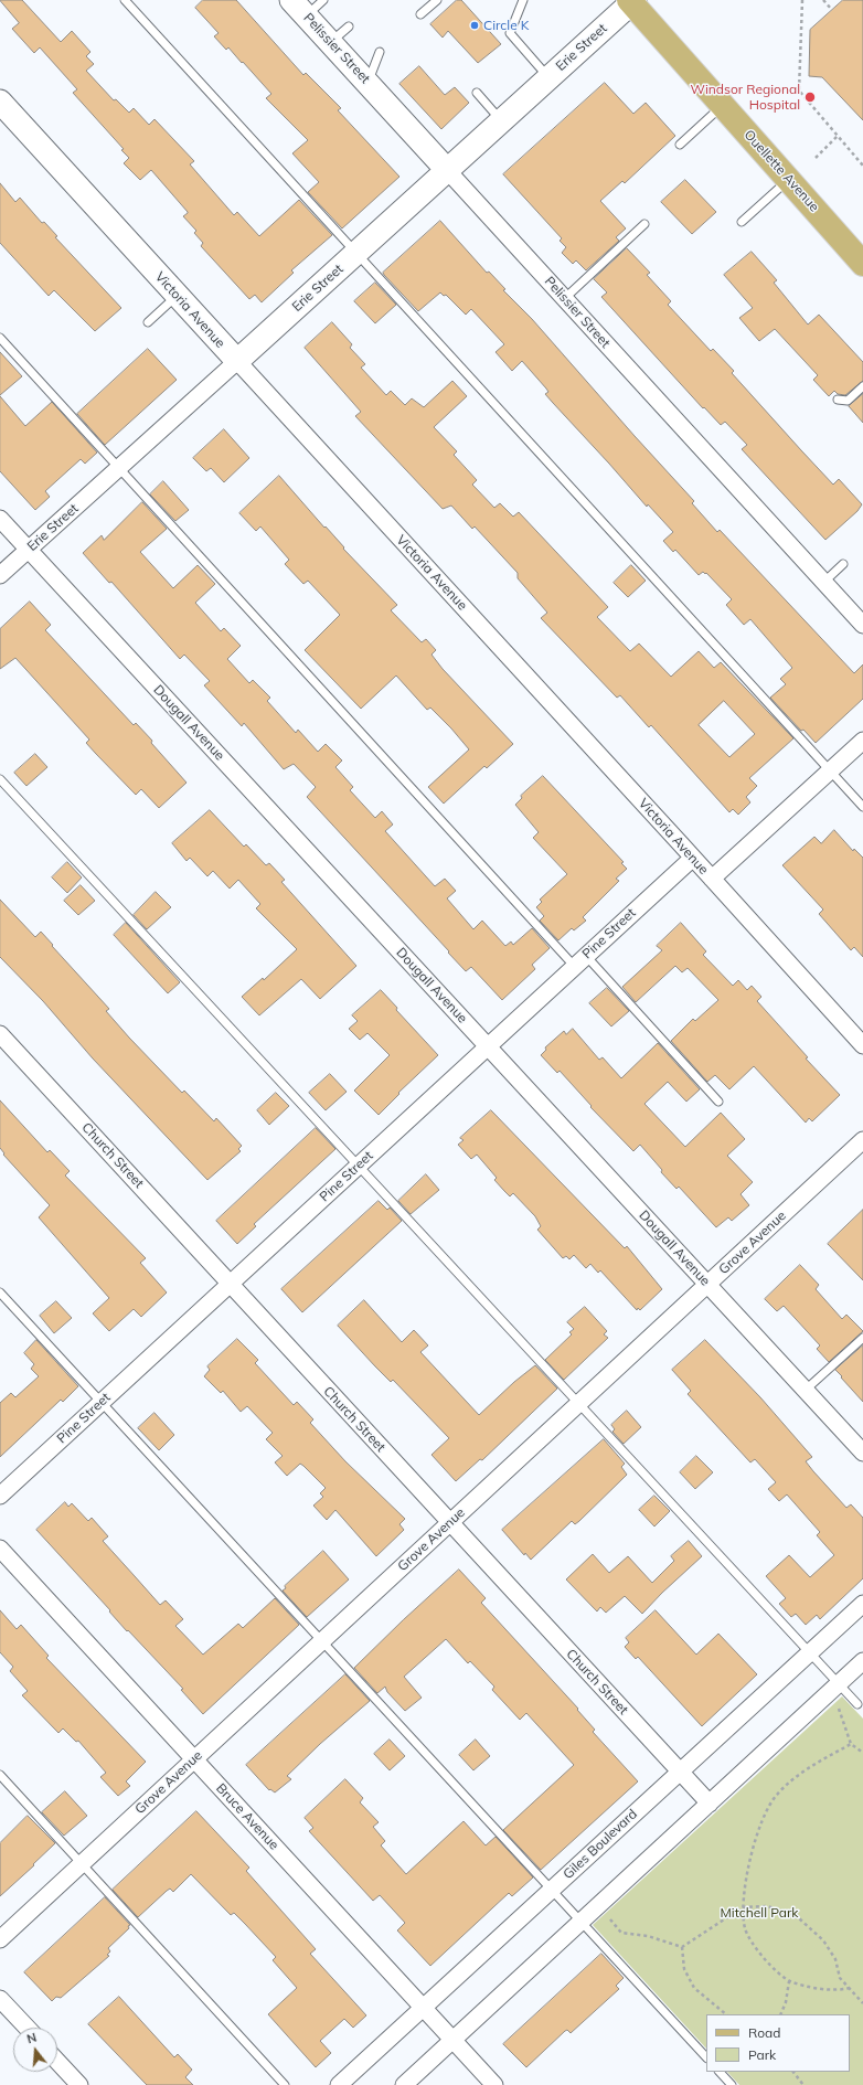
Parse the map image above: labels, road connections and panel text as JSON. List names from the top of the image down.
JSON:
{
  "streets": {
    "main road": ["Ouellette Avenue"],
    "street": [
      "Erie Street",
      "Pelissier Street",
      "Victoria Avenue",
      "Dougall Avenue",
      "Pine Street",
      "Church Street",
      "Grove Avenue",
      "Bruce Avenue",
      "Giles Boulevard"
    ]
  },
  "crossings": [
    ["Erie Street", "Pelissier Street"],
    ["Erie Street", "Ouellette Avenue"],
    ["Erie Street", "Victoria Avenue"],
    ["Erie Street", "Dougall Avenue"],
    ["Victoria Avenue", "Pine Street"],
    ["Dougall Avenue", "Pine Street"],
    ["Dougall Avenue", "Grove Avenue"],
    ["Pine Street", "Church Street"],
    ["Church Street", "Grove Avenue"],
    ["Church Street", "Giles Boulevard"],
    ["Grove Avenue", "Bruce Avenue"],
    ["Bruce Avenue", "Giles Boulevard"]
  ],
  "parks": ["Mitchell Park"],
  "places": ["Circle K", "Windsor Regional Hospital"],
  "legend": ["Road", "Park"],
  "north": "top"
}
